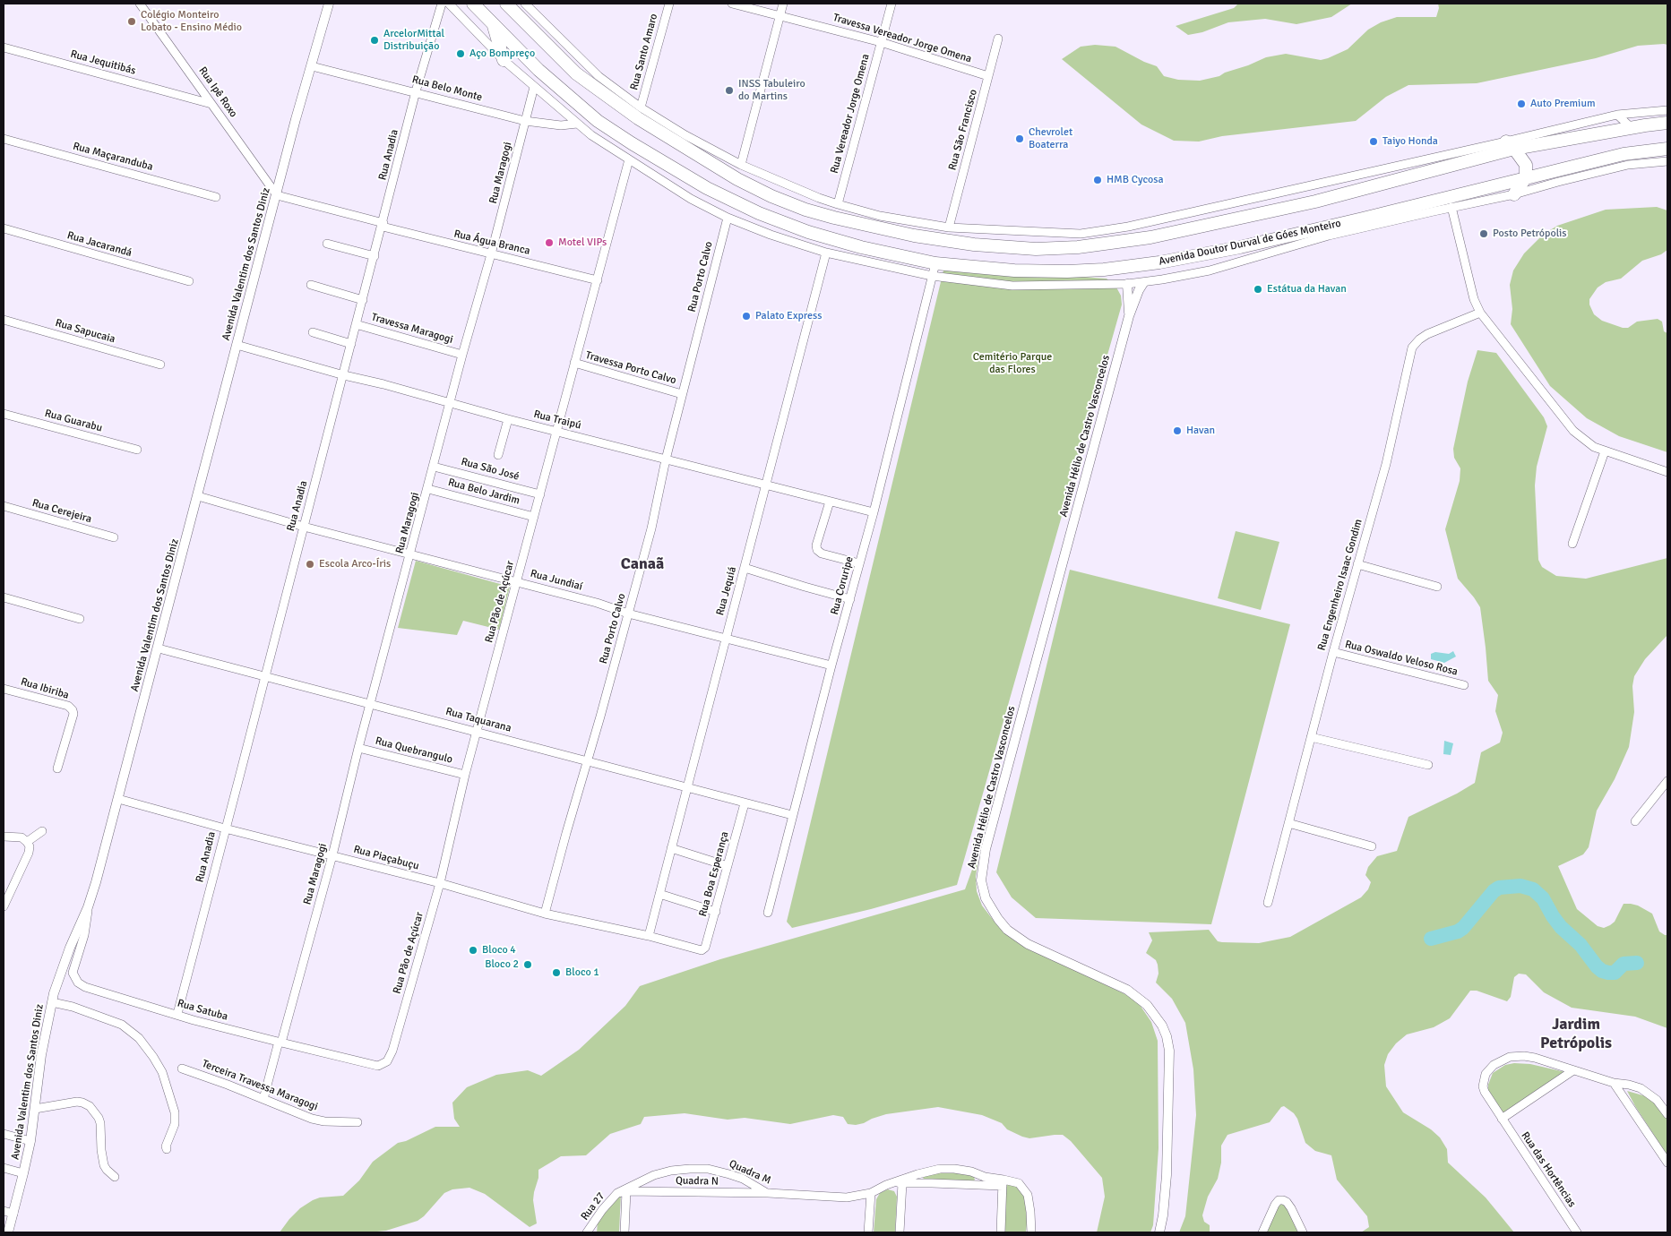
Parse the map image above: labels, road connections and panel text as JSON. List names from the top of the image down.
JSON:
{
  "streets": {
    "highway": ["Avenida Doutor Durval de Góes Monteiro"],
    "street": [
      "Travessa Vereador Jorge Omena",
      "Rua Santo Amaro",
      "Rua Jequitibás",
      "Rua Belo Monte",
      "Rua Ipê Roxo",
      "Rua Vereador Jorge Omena",
      "Rua São Francisco",
      "Rua Anadia",
      "Rua Maçaranduba",
      "Rua Maragogi",
      "Rua Água Branca",
      "Rua Jacarandá",
      "Avenida Valentim dos Santos Diniz",
      "Rua Porto Calvo",
      "Travessa Maragogi",
      "Rua Sapucaia",
      "Travessa Porto Calvo",
      "Rua Traipú",
      "Rua Guarabu",
      "Avenida Hélio de Castro Vasconcelos",
      "Rua São José",
      "Rua Belo Jardim",
      "Rua Cerejeira",
      "Rua Jundiaí",
      "Rua Engenheiro Isaac Gondim",
      "Rua Coruripe",
      "Rua Jequiá",
      "Rua Pão de Açúcar",
      "Rua Oswaldo Veloso Rosa",
      "Rua Ibiriba",
      "Rua Taquarana",
      "Rua Quebrangulo",
      "Rua Piaçabuçu",
      "Rua Boa Esperança",
      "Rua Satuba",
      "Terceira Travessa Maragogi",
      "Rua das Hortências",
      "Quadra M",
      "Quadra N",
      "Rua 27"
    ]
  },
  "crossings": [
    ["Travessa Vereador Jorge Omena", "Rua Vereador Jorge Omena"],
    ["Travessa Vereador Jorge Omena", "Rua São Francisco"],
    ["Rua Jequitibás", "Rua Ipê Roxo"],
    ["Rua Belo Monte", "Rua Anadia"],
    ["Rua Belo Monte", "Rua Maragogi"],
    ["Rua Belo Monte", "Avenida Valentim dos Santos Diniz"],
    ["Rua Ipê Roxo", "Rua Água Branca"],
    ["Rua Ipê Roxo", "Avenida Valentim dos Santos Diniz"],
    ["Rua Anadia", "Rua Água Branca"],
    ["Rua Anadia", "Travessa Maragogi"],
    ["Rua Anadia", "Rua Traipú"],
    ["Rua Anadia", "Rua Jundiaí"],
    ["Rua Anadia", "Rua Taquarana"],
    ["Rua Anadia", "Rua Piaçabuçu"],
    ["Rua Anadia", "Rua Satuba"],
    ["Rua Maragogi", "Rua Água Branca"],
    ["Rua Maragogi", "Travessa Maragogi"],
    ["Rua Maragogi", "Rua Traipú"],
    ["Rua Maragogi", "Rua São José"],
    ["Rua Maragogi", "Rua Belo Jardim"],
    ["Rua Maragogi", "Rua Jundiaí"],
    ["Rua Maragogi", "Rua Taquarana"],
    ["Rua Maragogi", "Rua Quebrangulo"],
    ["Rua Maragogi", "Rua Piaçabuçu"],
    ["Rua Maragogi", "Rua Satuba"],
    ["Rua Maragogi", "Terceira Travessa Maragogi"],
    ["Rua Água Branca", "Avenida Valentim dos Santos Diniz"],
    ["Rua Água Branca", "Rua Pão de Açúcar"],
    ["Avenida Doutor Durval de Góes Monteiro", "Rua Coruripe"],
    ["Avenida Valentim dos Santos Diniz", "Rua Traipú"],
    ["Avenida Valentim dos Santos Diniz", "Rua Jundiaí"],
    ["Avenida Valentim dos Santos Diniz", "Rua Taquarana"],
    ["Avenida Valentim dos Santos Diniz", "Rua Piaçabuçu"],
    ["Avenida Valentim dos Santos Diniz", "Rua Satuba"],
    ["Rua Porto Calvo", "Travessa Porto Calvo"],
    ["Rua Porto Calvo", "Rua Traipú"],
    ["Rua Porto Calvo", "Rua Jundiaí"],
    ["Rua Porto Calvo", "Rua Taquarana"],
    ["Rua Porto Calvo", "Rua Piaçabuçu"],
    ["Travessa Porto Calvo", "Rua Pão de Açúcar"],
    ["Rua Traipú", "Rua Coruripe"],
    ["Rua Traipú", "Rua Jequiá"],
    ["Rua Traipú", "Rua Pão de Açúcar"],
    ["Rua São José", "Rua Pão de Açúcar"],
    ["Rua Belo Jardim", "Rua Pão de Açúcar"],
    ["Rua Jundiaí", "Rua Coruripe"],
    ["Rua Jundiaí", "Rua Jequiá"],
    ["Rua Jundiaí", "Rua Pão de Açúcar"],
    ["Rua Engenheiro Isaac Gondim", "Rua Oswaldo Veloso Rosa"],
    ["Rua Coruripe", "Rua Taquarana"],
    ["Rua Jequiá", "Rua Taquarana"],
    ["Rua Jequiá", "Rua Piaçabuçu"],
    ["Rua Pão de Açúcar", "Rua Taquarana"],
    ["Rua Pão de Açúcar", "Rua Quebrangulo"],
    ["Rua Pão de Açúcar", "Rua Piaçabuçu"],
    ["Rua Pão de Açúcar", "Rua Satuba"],
    ["Rua Taquarana", "Rua Boa Esperança"],
    ["Rua Piaçabuçu", "Rua Boa Esperança"],
    ["Quadra M", "Quadra N"],
    ["Quadra M", "Rua 27"],
    ["Quadra N", "Rua 27"]
  ],
  "districts": ["Canaã", "Jardim Petrópolis"],
  "parks": ["Cemitério Parque das Flores"],
  "places": [
    "Colégio Monteiro Lobato - Ensino Médio",
    "ArcelorMittal Distribuição",
    "Aço Bompreço",
    "INSS Tabuleiro do Martins",
    "Auto Premium",
    "Chevrolet Boaterra",
    "Taiyo Honda",
    "HMB Cycosa",
    "Posto Petrópolis",
    "Motel VIPs",
    "Estátua da Havan",
    "Palato Express",
    "Havan",
    "Escola Arco-Íris",
    "Bloco 4",
    "Bloco 2",
    "Bloco 1"
  ]
}
